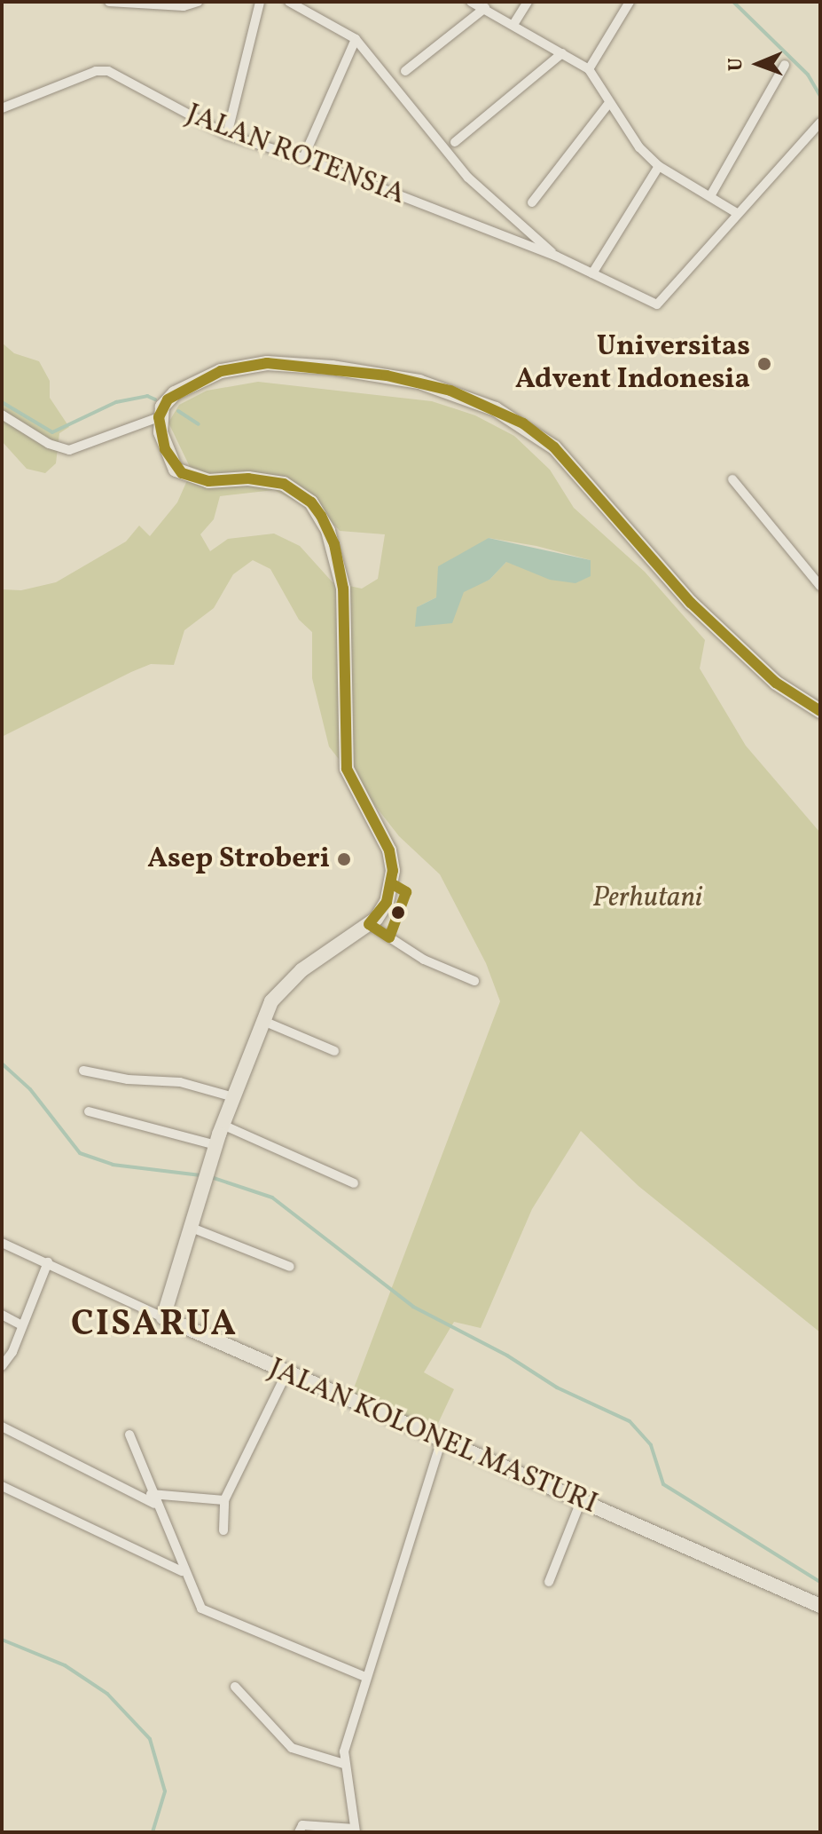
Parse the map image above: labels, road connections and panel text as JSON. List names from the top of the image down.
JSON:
{
  "streets": {
    "main road": ["JALAN KOLONEL MASTURI"],
    "street": ["JALAN ROTENSIA"]
  },
  "districts": ["CISARUA"],
  "parks": ["Perhutani"],
  "places": ["Universitas Advent Indonesia", "Asep Stroberi"],
  "north": "left"
}
